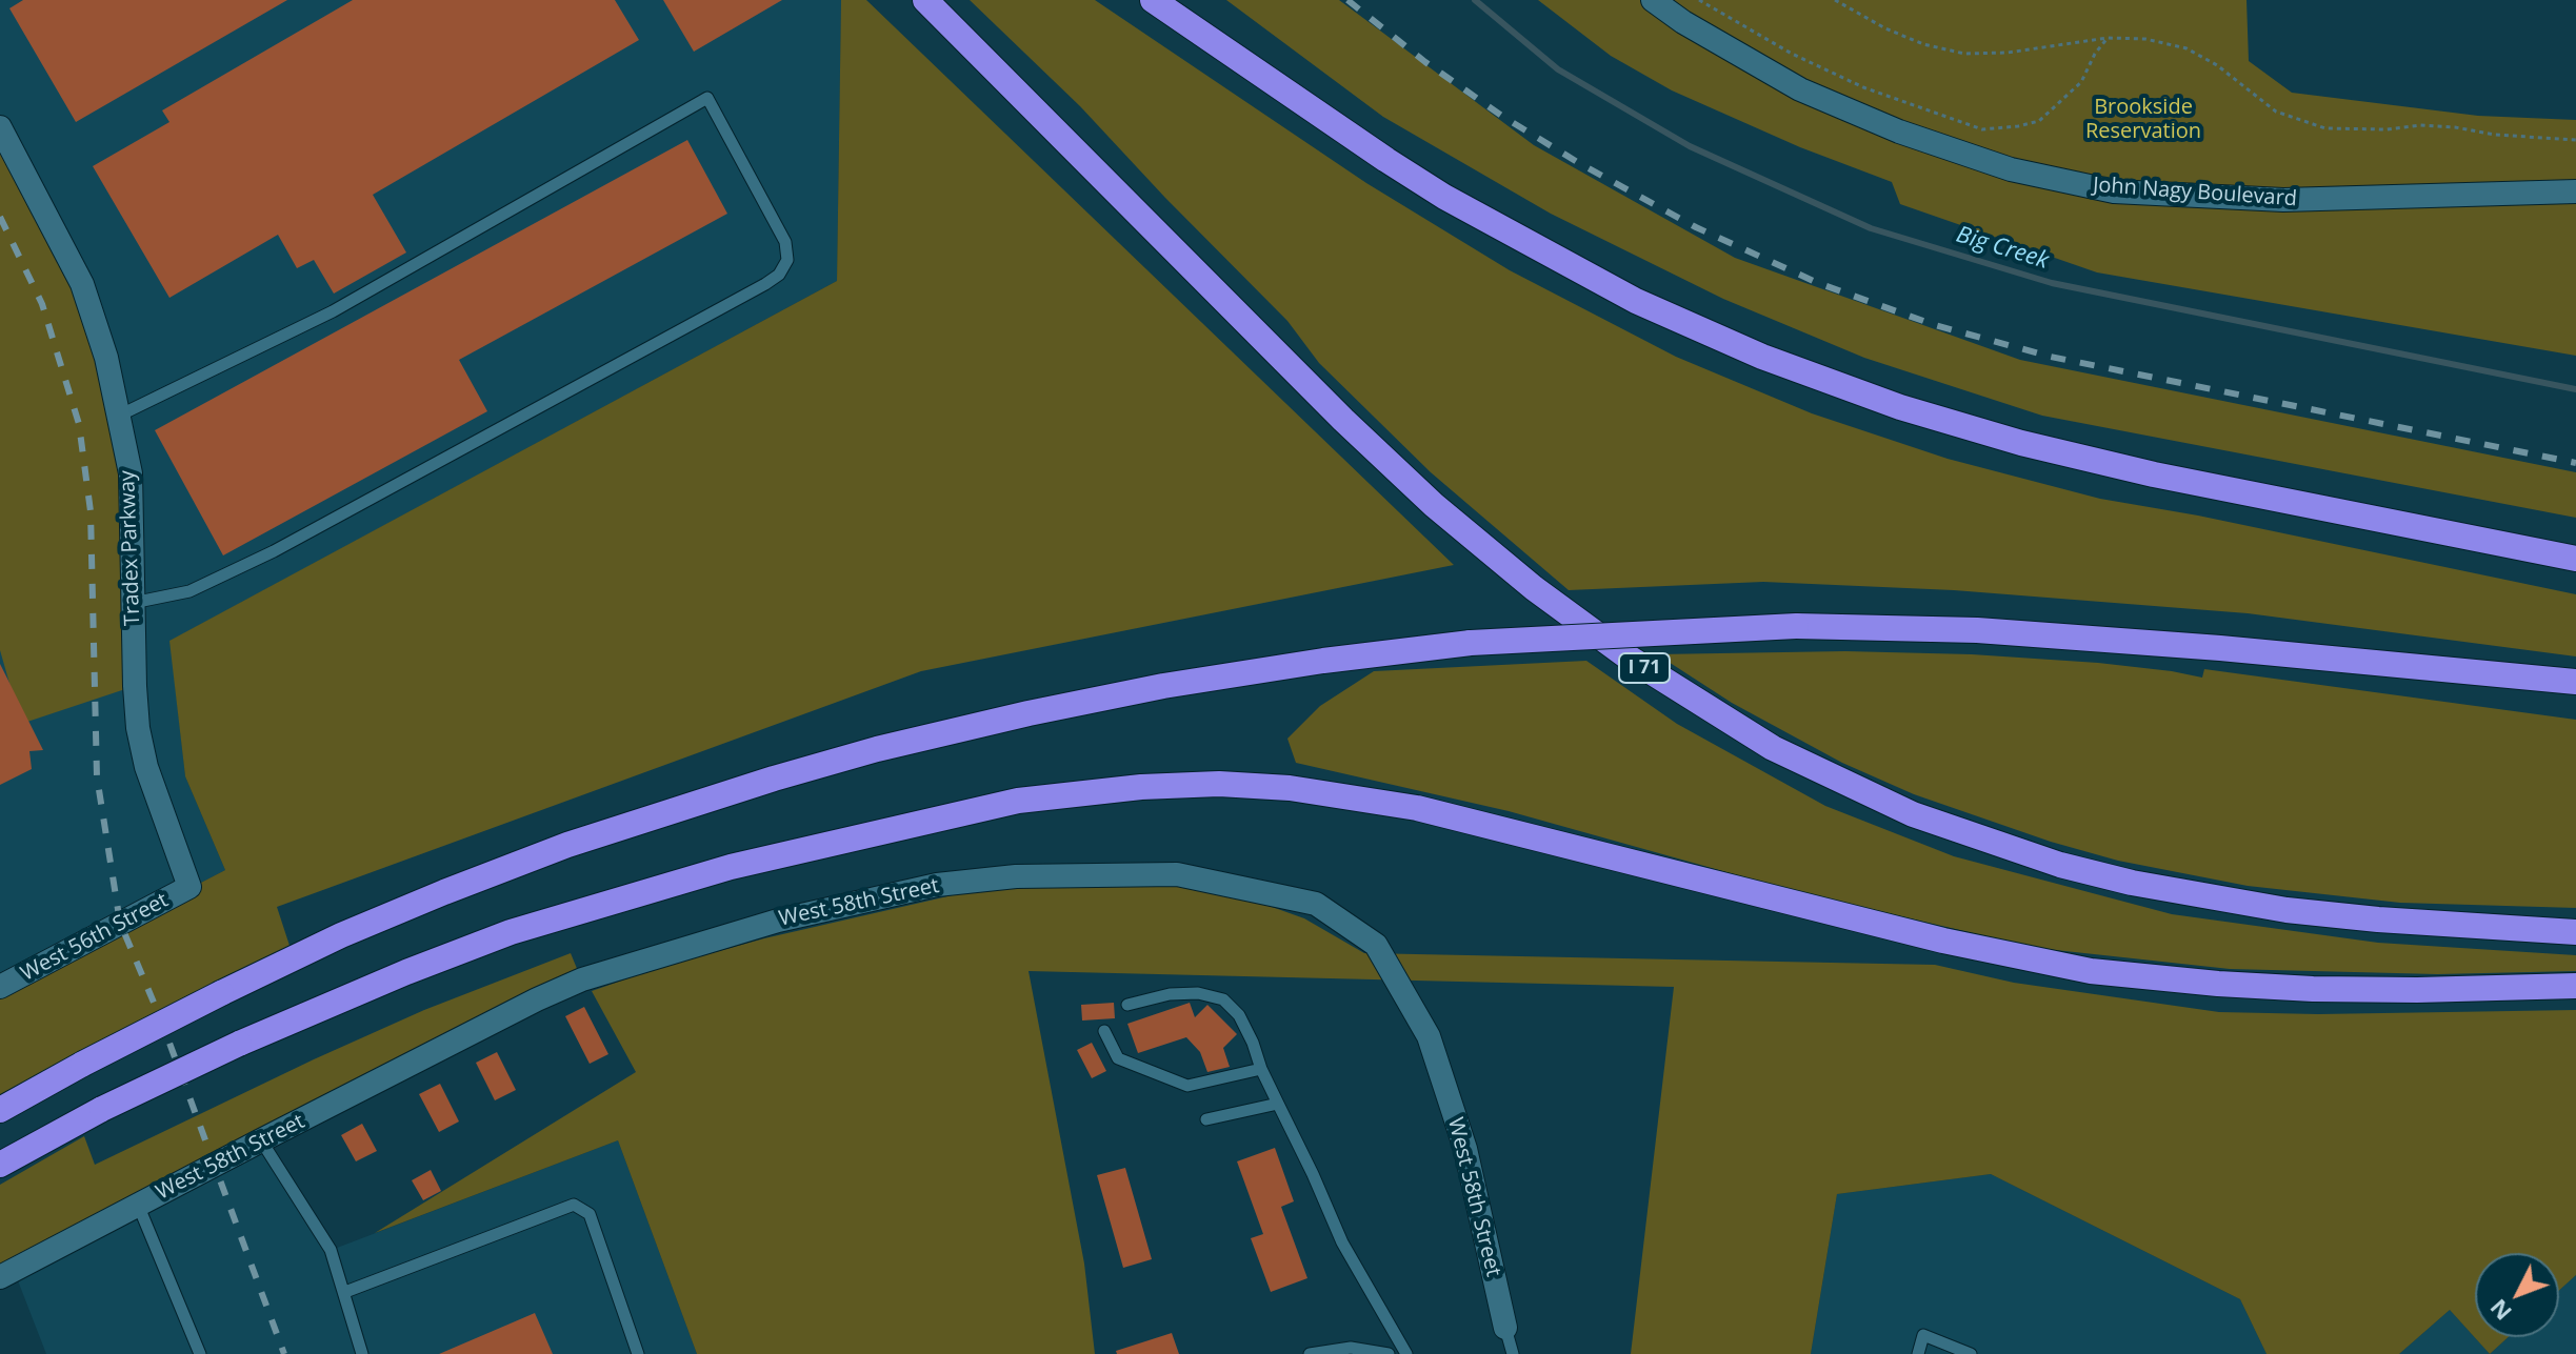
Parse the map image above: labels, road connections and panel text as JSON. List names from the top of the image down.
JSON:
{
  "streets": {
    "highway": ["I 71"],
    "street": [
      "John Nagy Boulevard",
      "Tradex Parkway",
      "West 58th Street",
      "West 56th Street"
    ]
  },
  "crossings": [
    ["Tradex Parkway", "West 56th Street"]
  ],
  "water": ["Big Creek"],
  "parks": ["Brookside Reservation"],
  "north": "bottom left"
}
